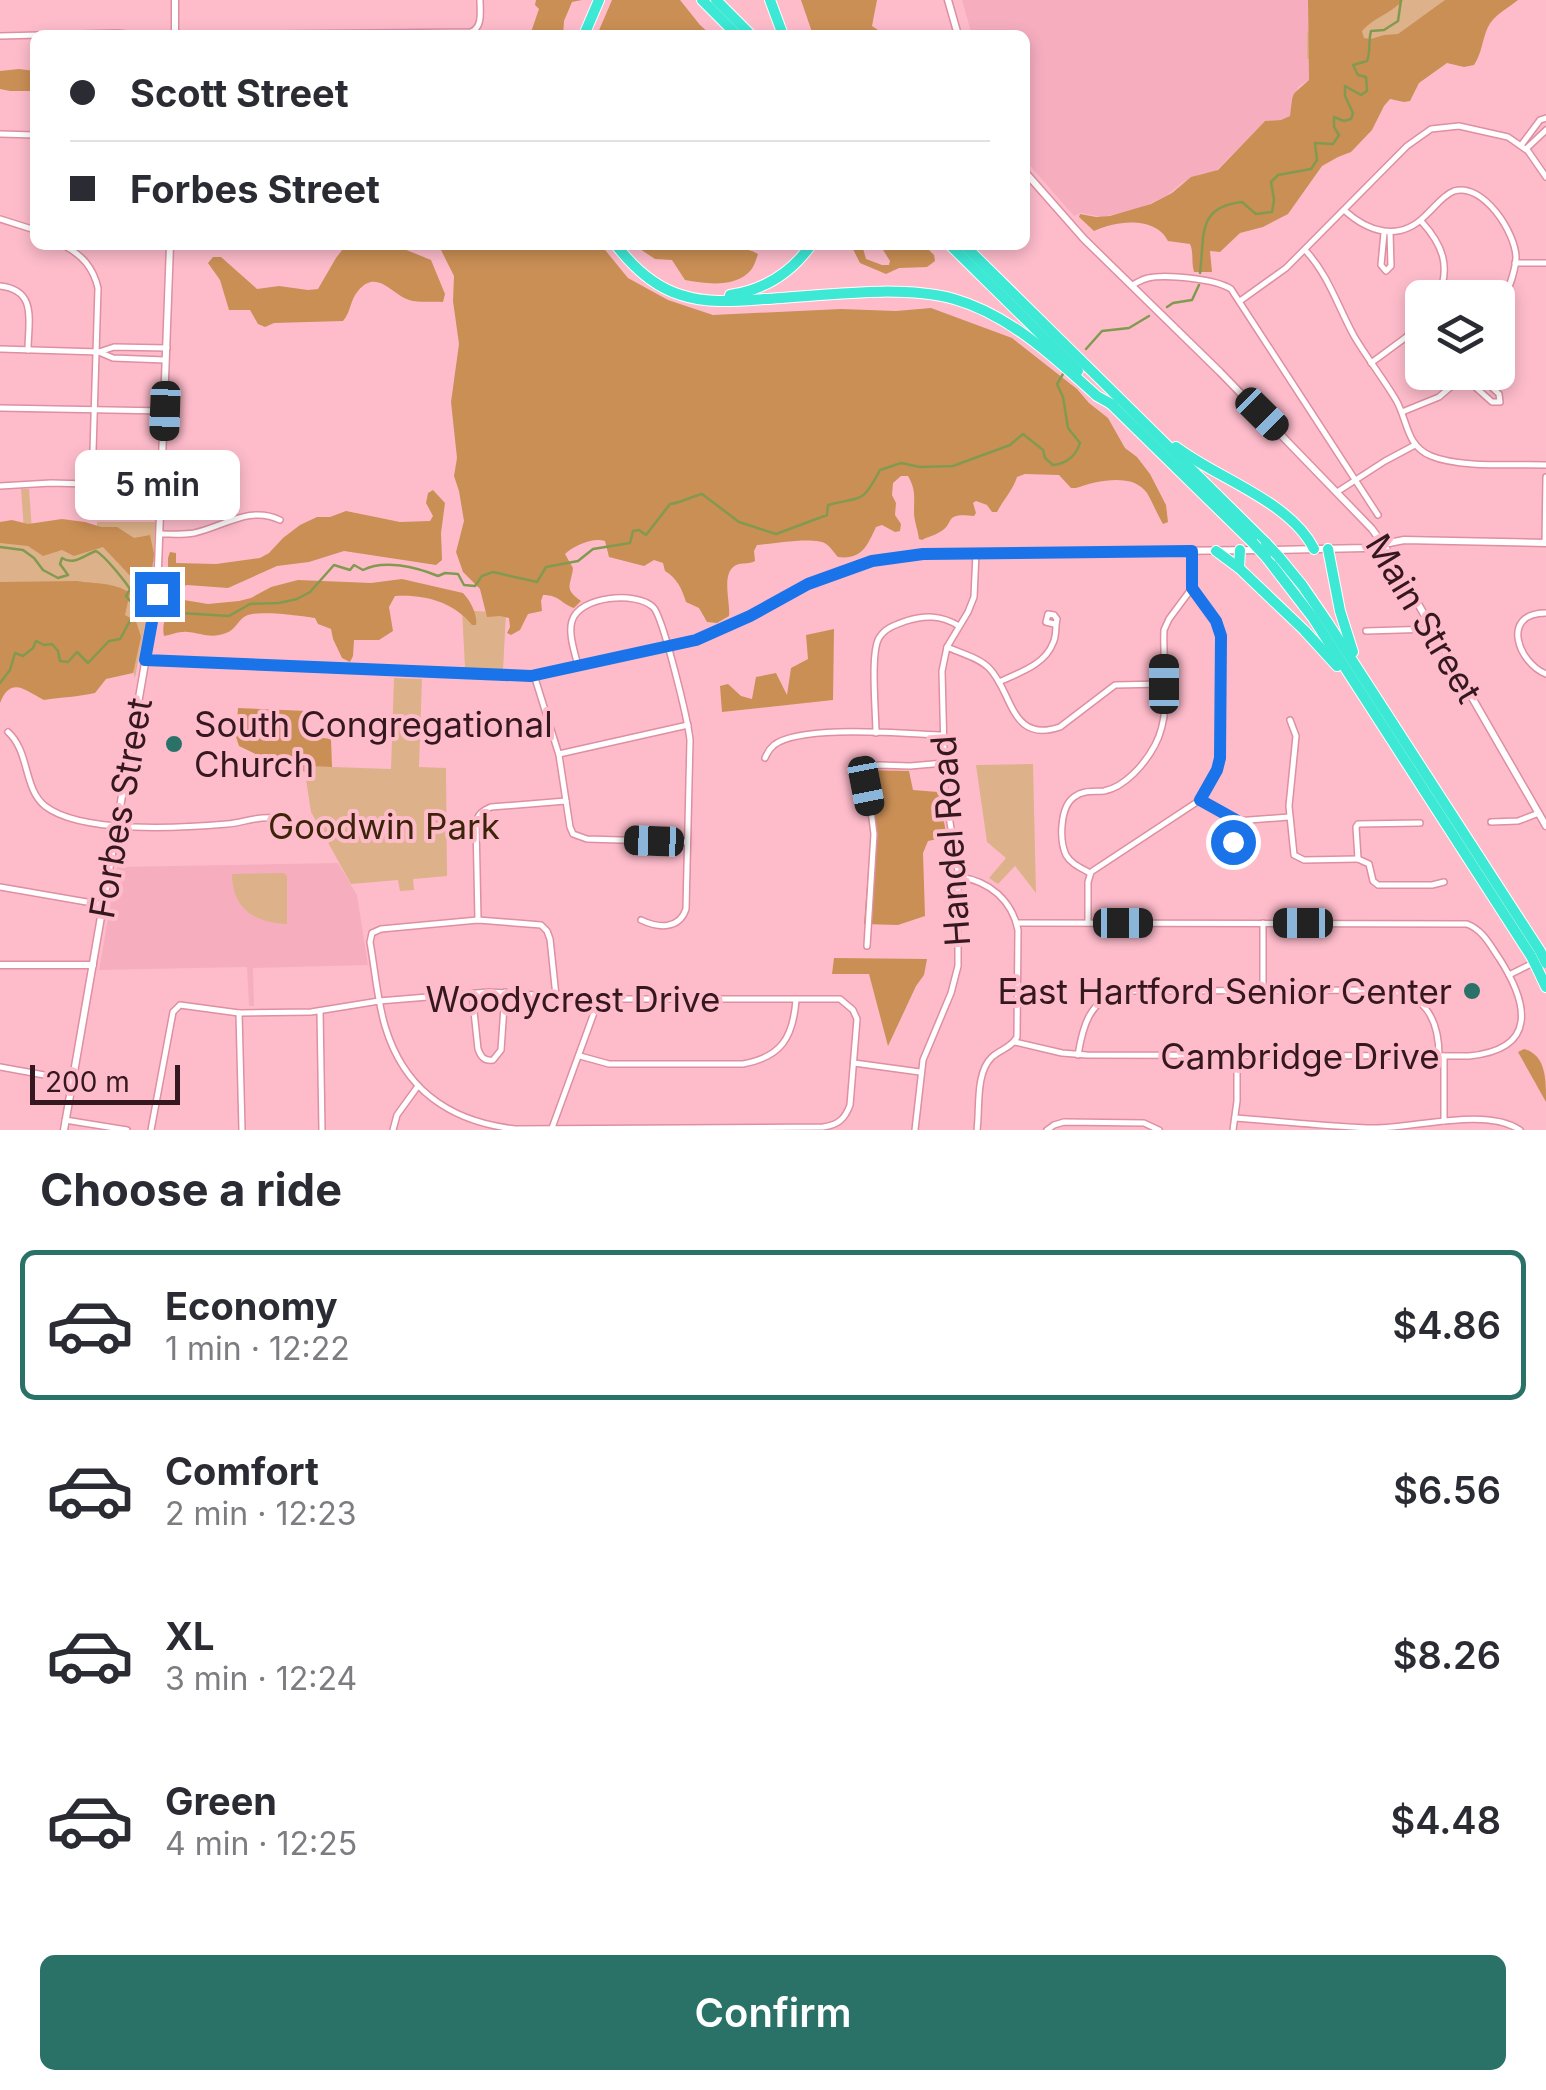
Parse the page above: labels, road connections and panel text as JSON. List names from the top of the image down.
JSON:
{
  "streets": {
    "main road": ["Main Street", "Forbes Street"],
    "street": ["Handel Road", "Woodycrest Drive", "Cambridge Drive"]
  },
  "parks": ["Goodwin Park"],
  "places": ["South Congregational Church", "East Hartford Senior Center"],
  "scale_bar": "200 m",
  "page": {
    "banner": ["Scott Street", "Forbes Street"],
    "bubble": "5 min",
    "scale": "200 m",
    "heading": "Choose a ride",
    "list": [
      {
        "name": "Economy",
        "note": "1 min · 12:22",
        "value": "$4.86"
      },
      {
        "name": "Comfort",
        "note": "2 min · 12:23",
        "value": "$6.56"
      },
      {
        "name": "XL",
        "note": "3 min · 12:24",
        "value": "$8.26"
      },
      {
        "name": "Green",
        "note": "4 min · 12:25",
        "value": "$4.48"
      }
    ],
    "buttons": "Confirm"
  }
}
